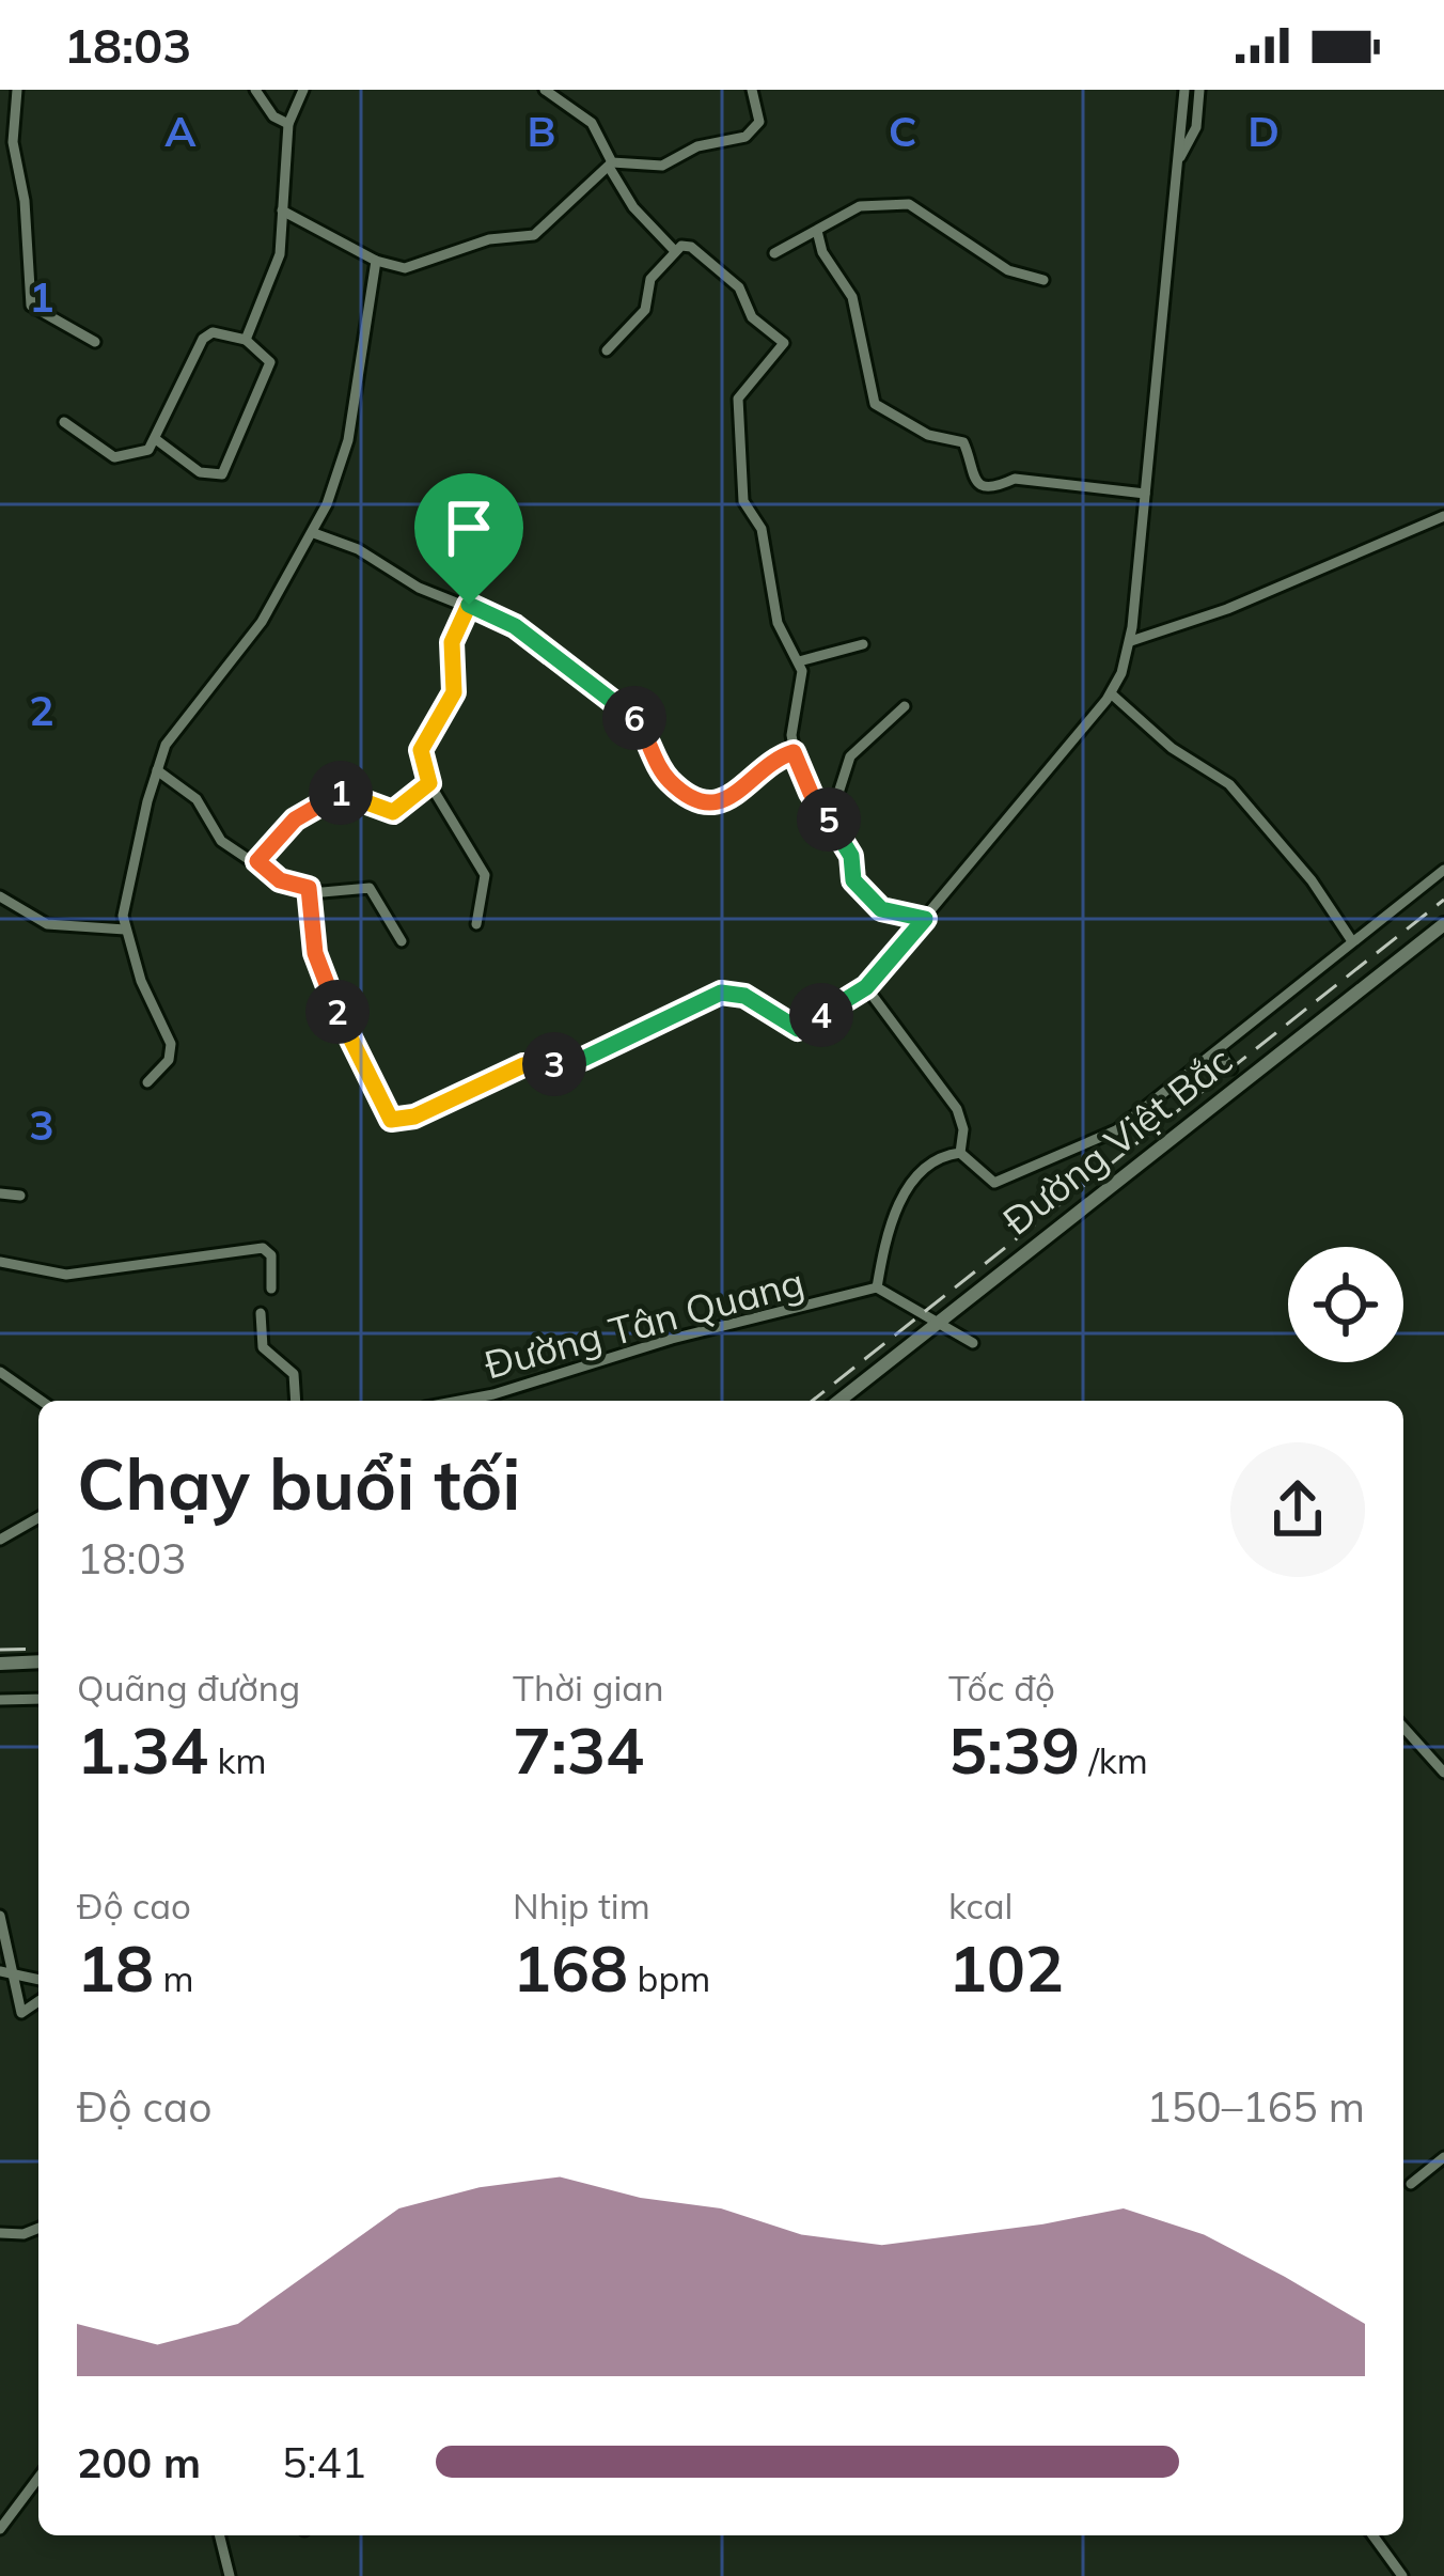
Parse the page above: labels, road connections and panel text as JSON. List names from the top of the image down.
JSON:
{
  "streets": {
    "main road": ["Đường Việt Bắc"],
    "street": ["Đường Tân Quang"]
  },
  "page": {
    "status": "18:03",
    "pins": [
      "6",
      "1",
      "5",
      "2",
      "4",
      "3"
    ],
    "heading": ["Chạy buổi tối", "18:03"],
    "stats": [
      ["Quãng đường", "1.34 km"],
      ["Thời gian", "7:34"],
      ["Tốc độ", "5:39 /km"],
      ["Độ cao", "18 m"],
      ["Nhịp tim", "168 bpm"],
      ["kcal", "102"]
    ],
    "chart": ["Độ cao", "150–165 m"],
    "list": [
      {
        "name": "200 m",
        "note": "5:41"
      }
    ]
  },
  "grid": {
    "columns": [
      "A",
      "B",
      "C",
      "D"
    ],
    "rows": ["1", "2", "3"]
  }
}
